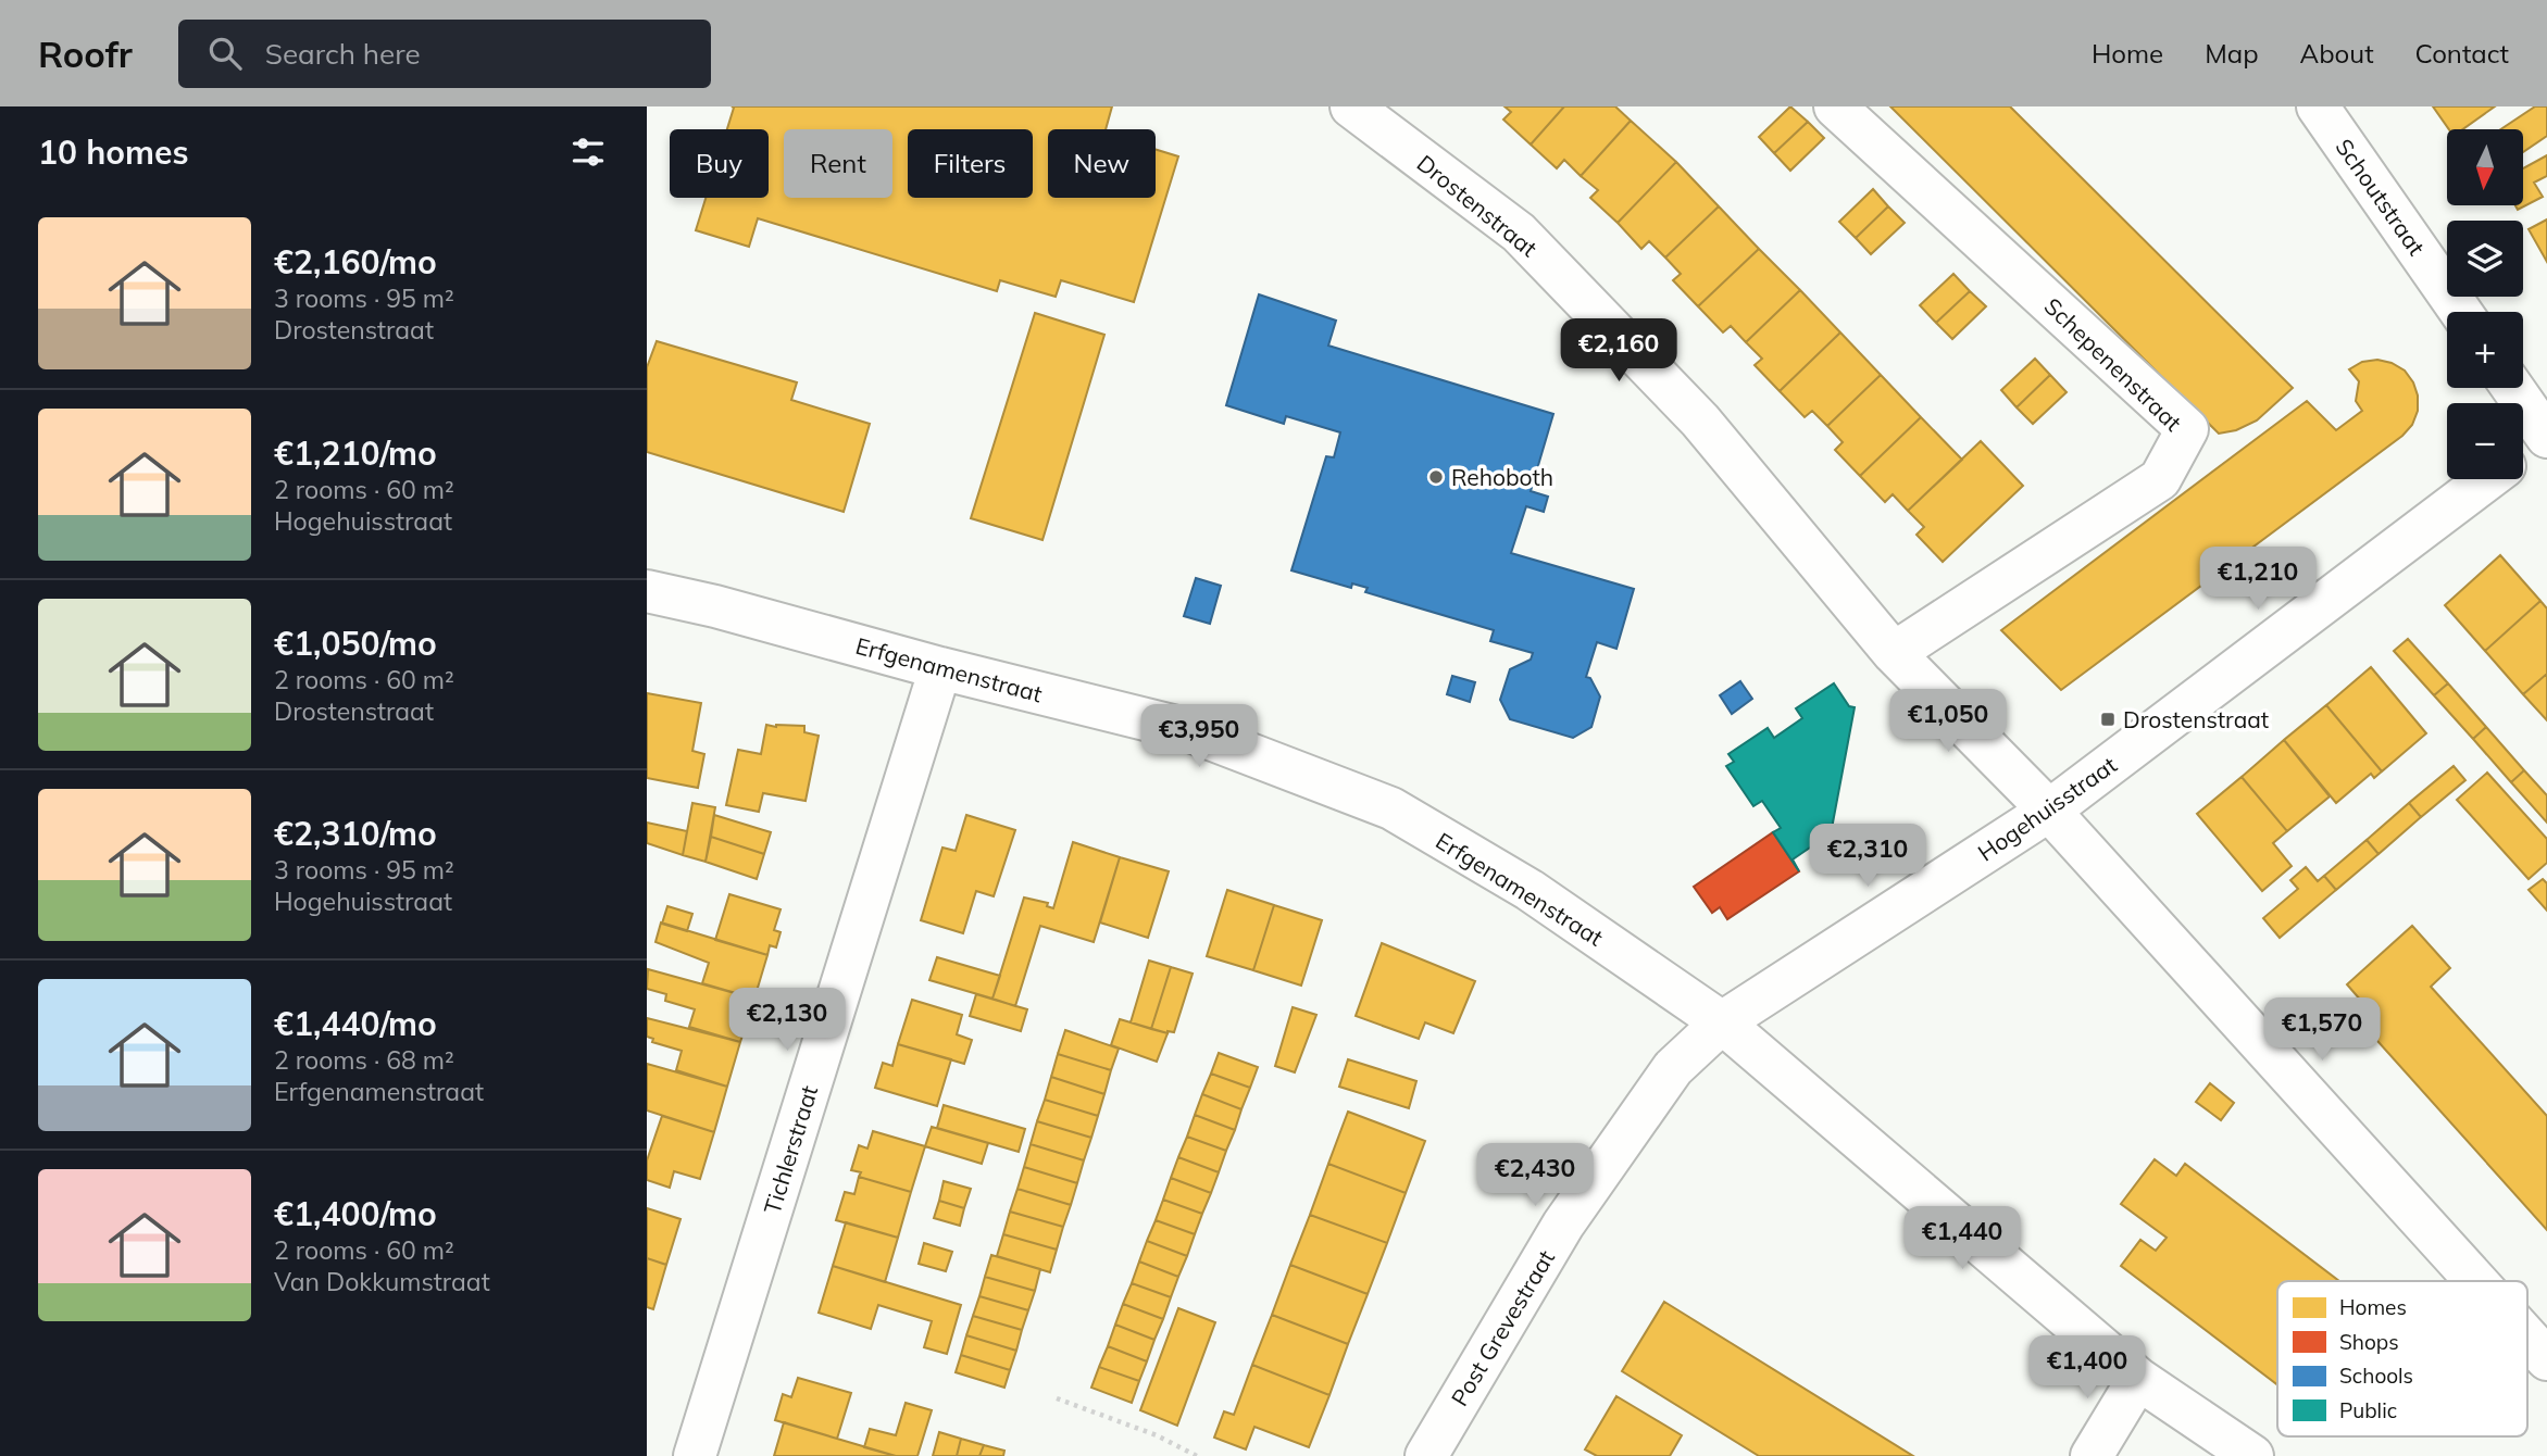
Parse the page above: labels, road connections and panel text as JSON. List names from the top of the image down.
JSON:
{
  "streets": {
    "street": [
      "Schoutstraat",
      "Drostenstraat",
      "Schepenenstraat",
      "Erfgenamenstraat",
      "Hogehuisstraat",
      "Tichlerstraat",
      "Post Grevestraat"
    ]
  },
  "crossings": [
    ["Drostenstraat", "Schepenenstraat"],
    ["Drostenstraat", "Hogehuisstraat"],
    ["Erfgenamenstraat", "Hogehuisstraat"],
    ["Erfgenamenstraat", "Tichlerstraat"],
    ["Erfgenamenstraat", "Post Grevestraat"],
    ["Hogehuisstraat", "Post Grevestraat"]
  ],
  "places": {
    "other": ["Rehoboth"],
    "transit": ["Drostenstraat"]
  },
  "legend": [
    "Homes",
    "Shops",
    "Schools",
    "Public"
  ],
  "north": "bottom",
  "page": {
    "header": "Roofr",
    "search": "Search here",
    "nav": [
      "Home",
      "Map",
      "About",
      "Contact"
    ],
    "heading": "10 homes",
    "map_buttons": ["+", "−"],
    "chip": [
      "Buy",
      "Rent",
      "Filters",
      "New"
    ],
    "list": [
      {
        "name": "€2,160/mo",
        "note": "3 rooms · 95 m² · Drostenstraat"
      },
      {
        "name": "€1,210/mo",
        "note": "2 rooms · 60 m² · Hogehuisstraat"
      },
      {
        "name": "€1,050/mo",
        "note": "2 rooms · 60 m² · Drostenstraat"
      },
      {
        "name": "€2,310/mo",
        "note": "3 rooms · 95 m² · Hogehuisstraat"
      },
      {
        "name": "€1,440/mo",
        "note": "2 rooms · 68 m² · Erfgenamenstraat"
      },
      {
        "name": "€1,400/mo",
        "note": "2 rooms · 60 m² · Van Dokkumstraat"
      }
    ],
    "price": [
      "€2,160",
      "€1,210",
      "€1,050",
      "€3,950",
      "€2,310",
      "€2,130",
      "€1,570",
      "€2,430",
      "€1,440",
      "€1,400"
    ]
  }
}
